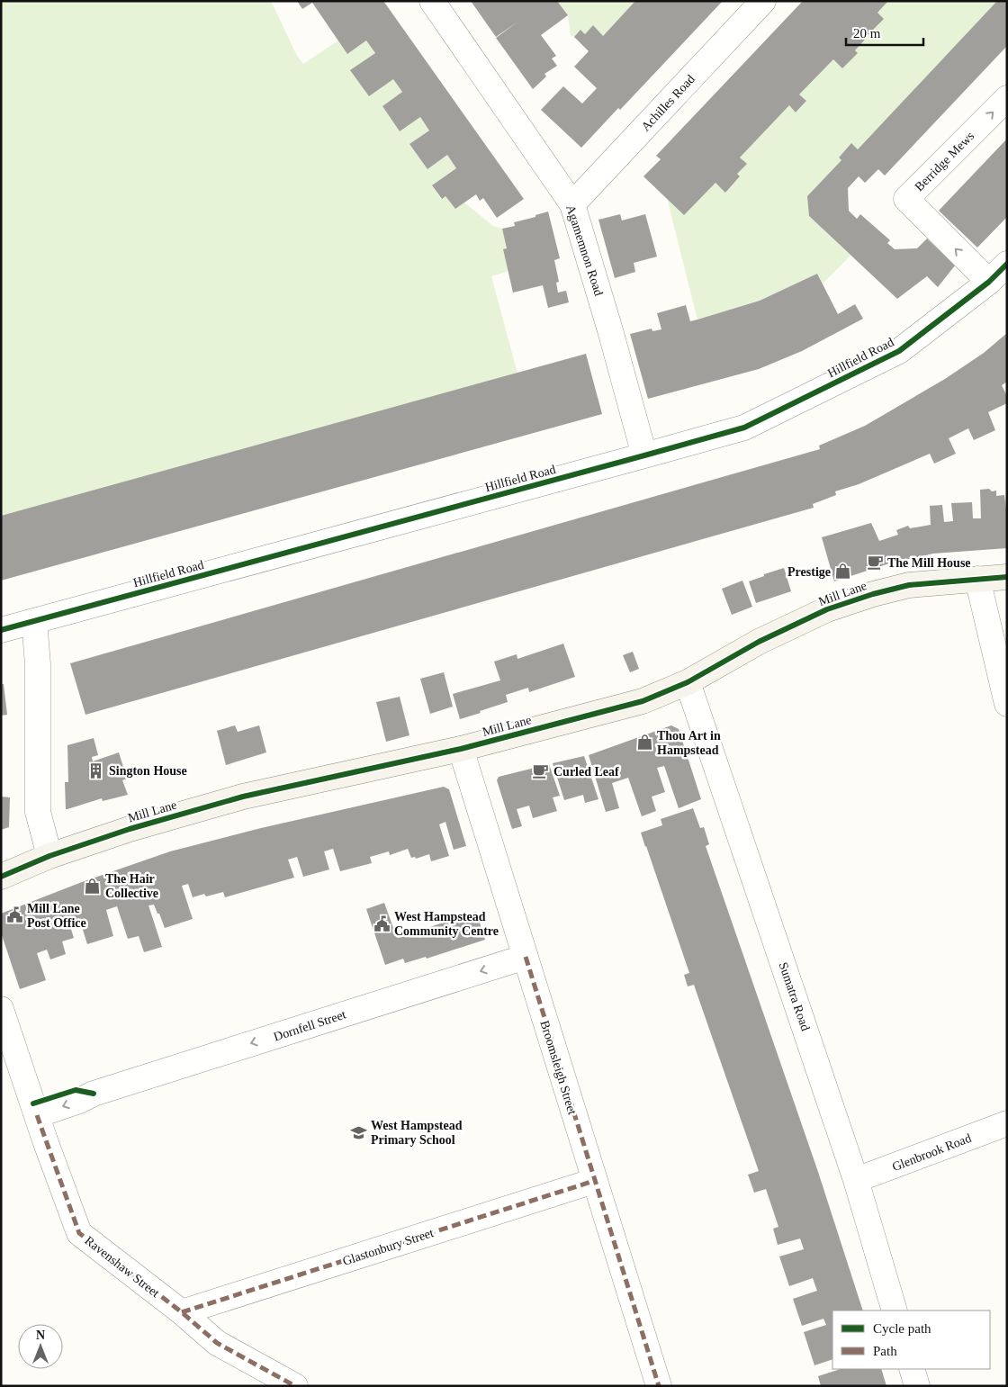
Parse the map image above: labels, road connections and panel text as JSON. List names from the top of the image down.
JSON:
{
  "streets": {
    "street": [
      "Achilles Road",
      "Berridge Mews",
      "Agamemnon Road",
      "Hillfield Road",
      "Mill Lane",
      "Sumatra Road",
      "Dornfell Street",
      "Broomsleigh Street",
      "Glenbrook Road",
      "Glastonbury Street",
      "Ravenshaw Street"
    ]
  },
  "crossings": [
    ["Achilles Road", "Agamemnon Road"],
    ["Berridge Mews", "Hillfield Road"],
    ["Agamemnon Road", "Hillfield Road"],
    ["Mill Lane", "Sumatra Road"],
    ["Mill Lane", "Broomsleigh Street"],
    ["Sumatra Road", "Glenbrook Road"],
    ["Dornfell Street", "Broomsleigh Street"],
    ["Dornfell Street", "Ravenshaw Street"],
    ["Broomsleigh Street", "Glastonbury Street"],
    ["Glastonbury Street", "Ravenshaw Street"]
  ],
  "one_way": ["Dornfell Street"],
  "places": {
    "cafe": ["The Mill House", "Curled Leaf"],
    "shop": ["Prestige", "Thou Art in Hampstead", "The Hair Collective"],
    "building": ["Sington House"],
    "public building": ["Mill Lane Post Office", "West Hampstead Community Centre"],
    "school or university": ["West Hampstead Primary School"]
  },
  "legend": ["Cycle path", "Path"],
  "scale_bar": "20 m",
  "north": "top"
}
